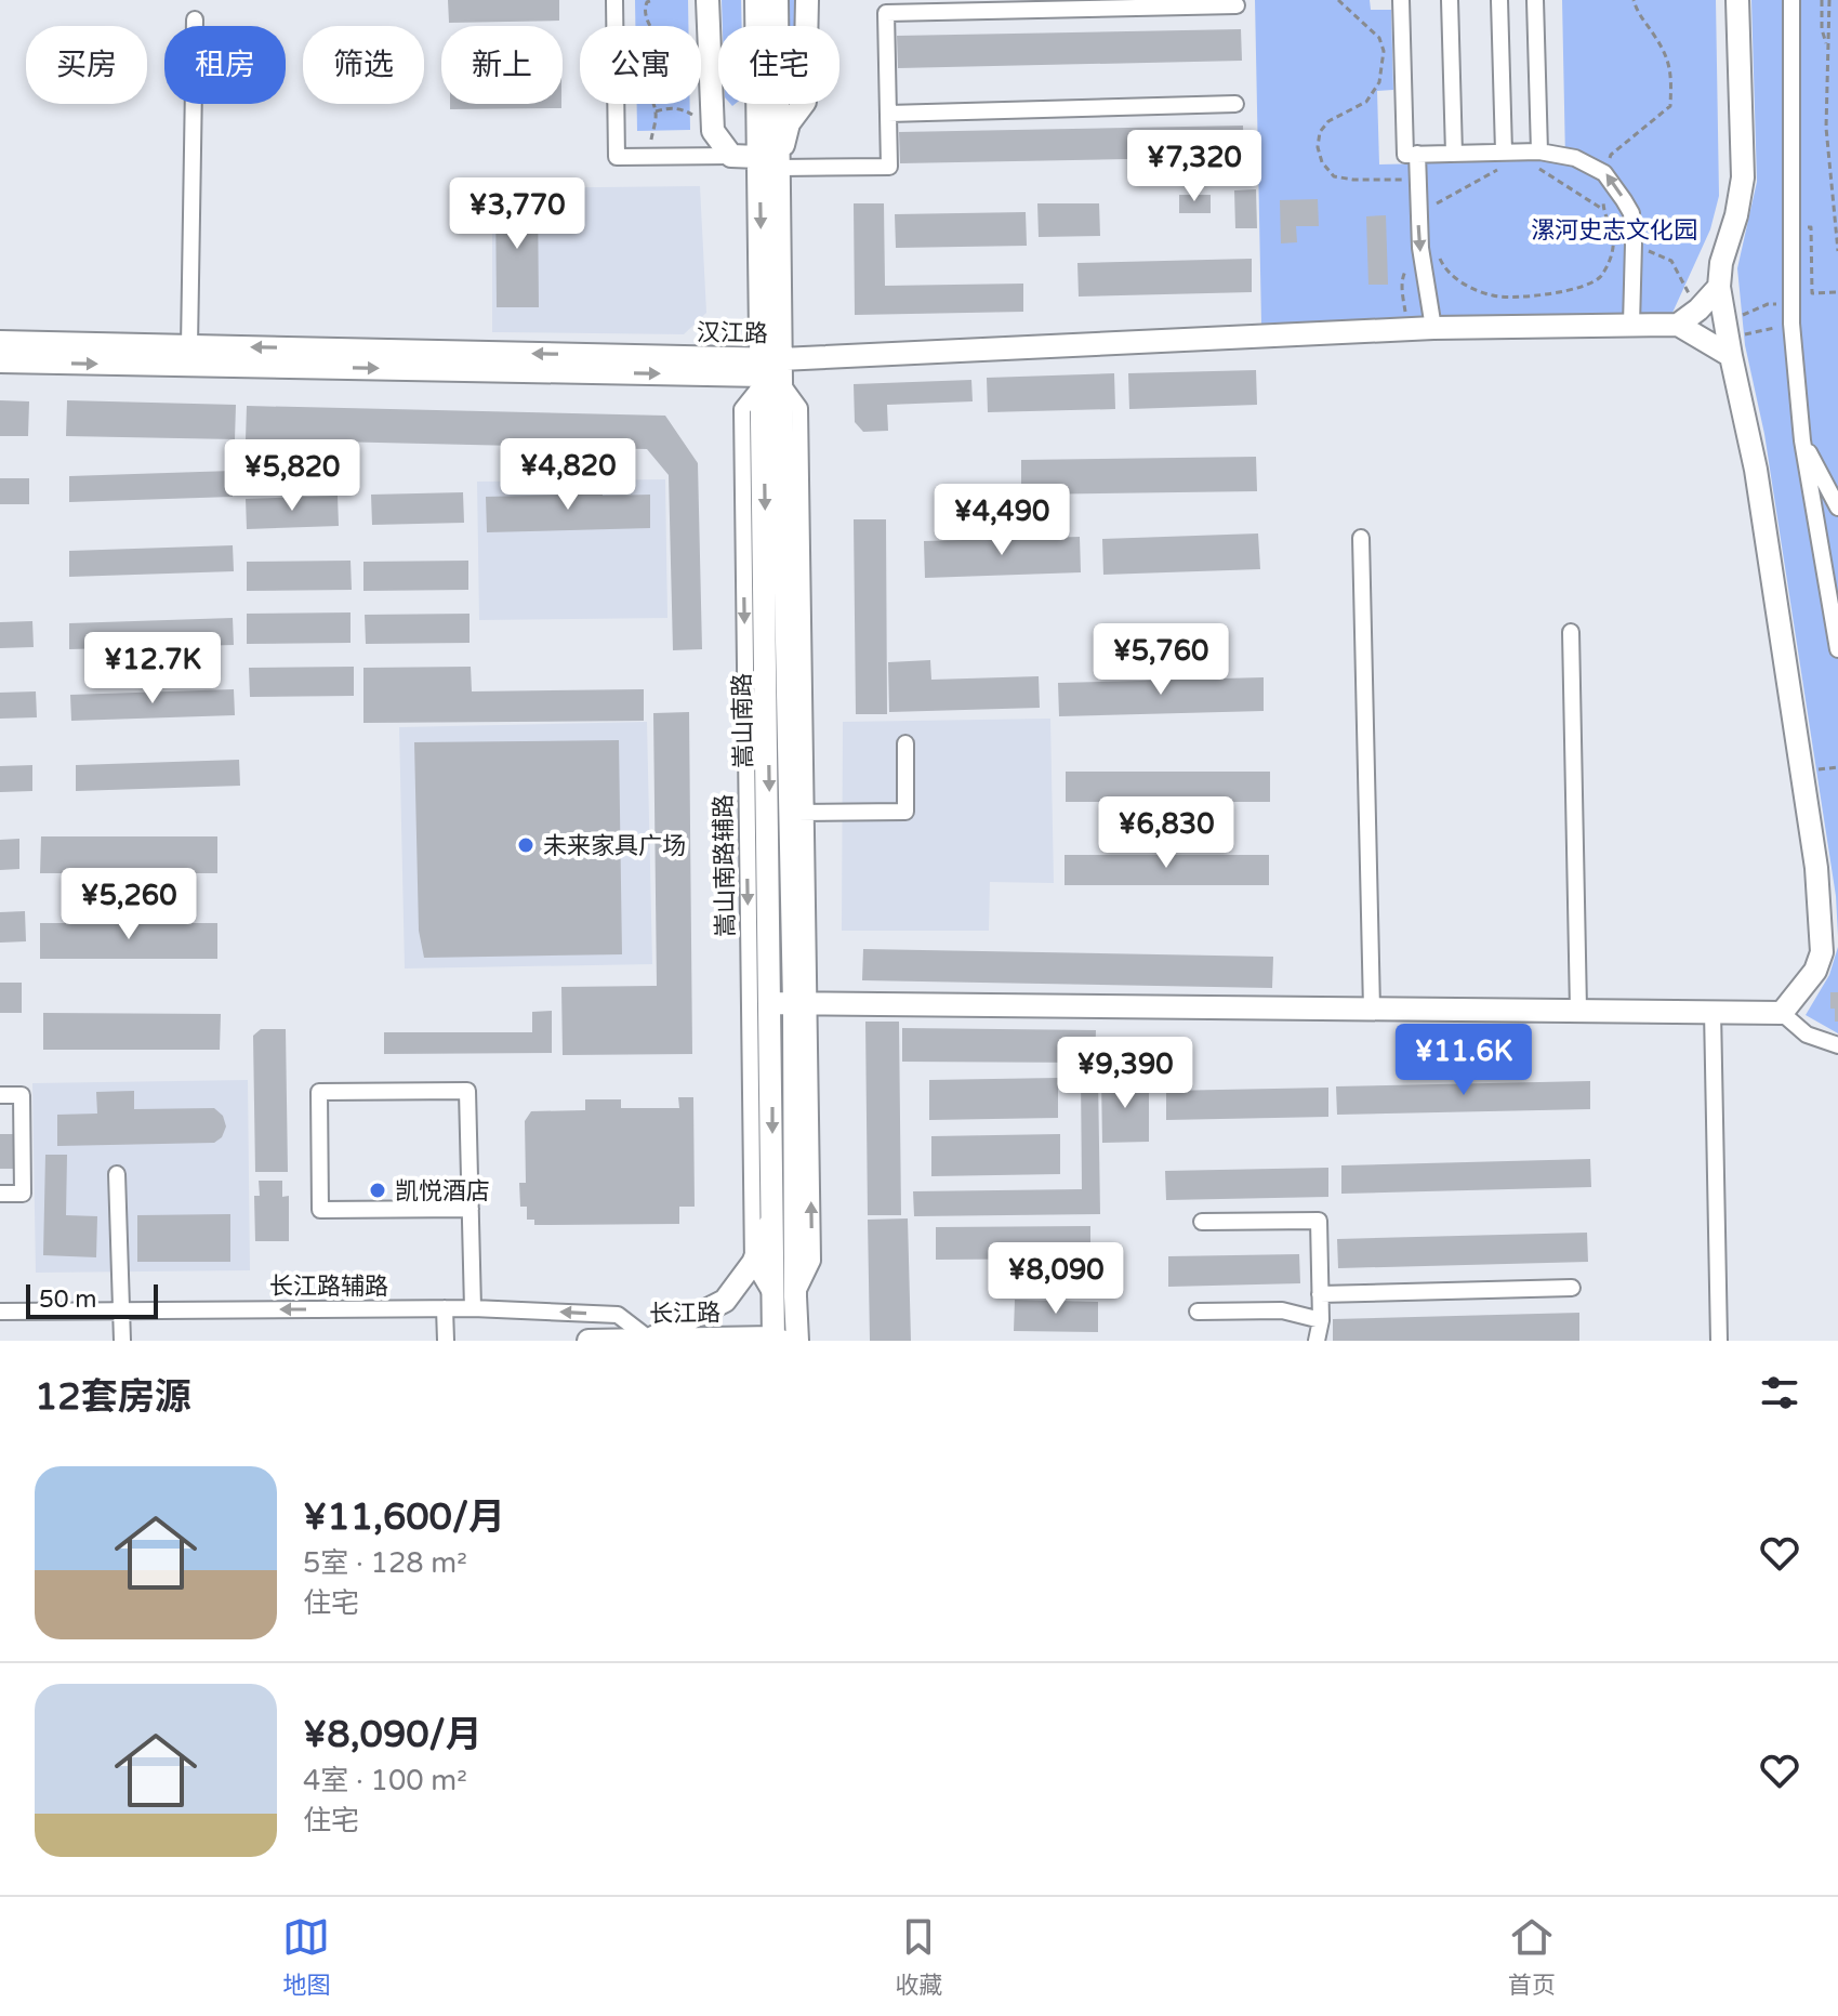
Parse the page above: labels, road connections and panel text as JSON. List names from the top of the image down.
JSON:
{
  "streets": {
    "street": [
      "汉江路",
      "嵩山南路",
      "嵩山南路辅路",
      "长江路辅路",
      "长江路"
    ]
  },
  "crossings": [
    ["汉江路", "嵩山南路"],
    ["汉江路", "嵩山南路辅路"],
    ["嵩山南路", "嵩山南路辅路"],
    ["嵩山南路", "长江路"],
    ["长江路辅路", "长江路"]
  ],
  "one_way": ["长江路辅路"],
  "parks": ["漯河史志文化园"],
  "places": ["未来家具广场", "凯悦酒店"],
  "scale_bar": "50 m",
  "page": {
    "chip": [
      "买房",
      "租房",
      "筛选",
      "新上",
      "公寓",
      "住宅"
    ],
    "price": [
      "¥7,320",
      "¥3,770",
      "¥4,820",
      "¥5,820",
      "¥4,490",
      "¥5,760",
      "¥12.7K",
      "¥6,830",
      "¥5,260",
      "¥11.6K",
      "¥9,390",
      "¥8,090"
    ],
    "scale": "50 m",
    "heading": "12套房源",
    "list": [
      {
        "name": "¥11,600/月",
        "note": "5室 · 128 m² · 住宅"
      },
      {
        "name": "¥8,090/月",
        "note": "4室 · 100 m² · 住宅"
      }
    ],
    "tabs": ["地图", "收藏", "首页"]
  }
}
